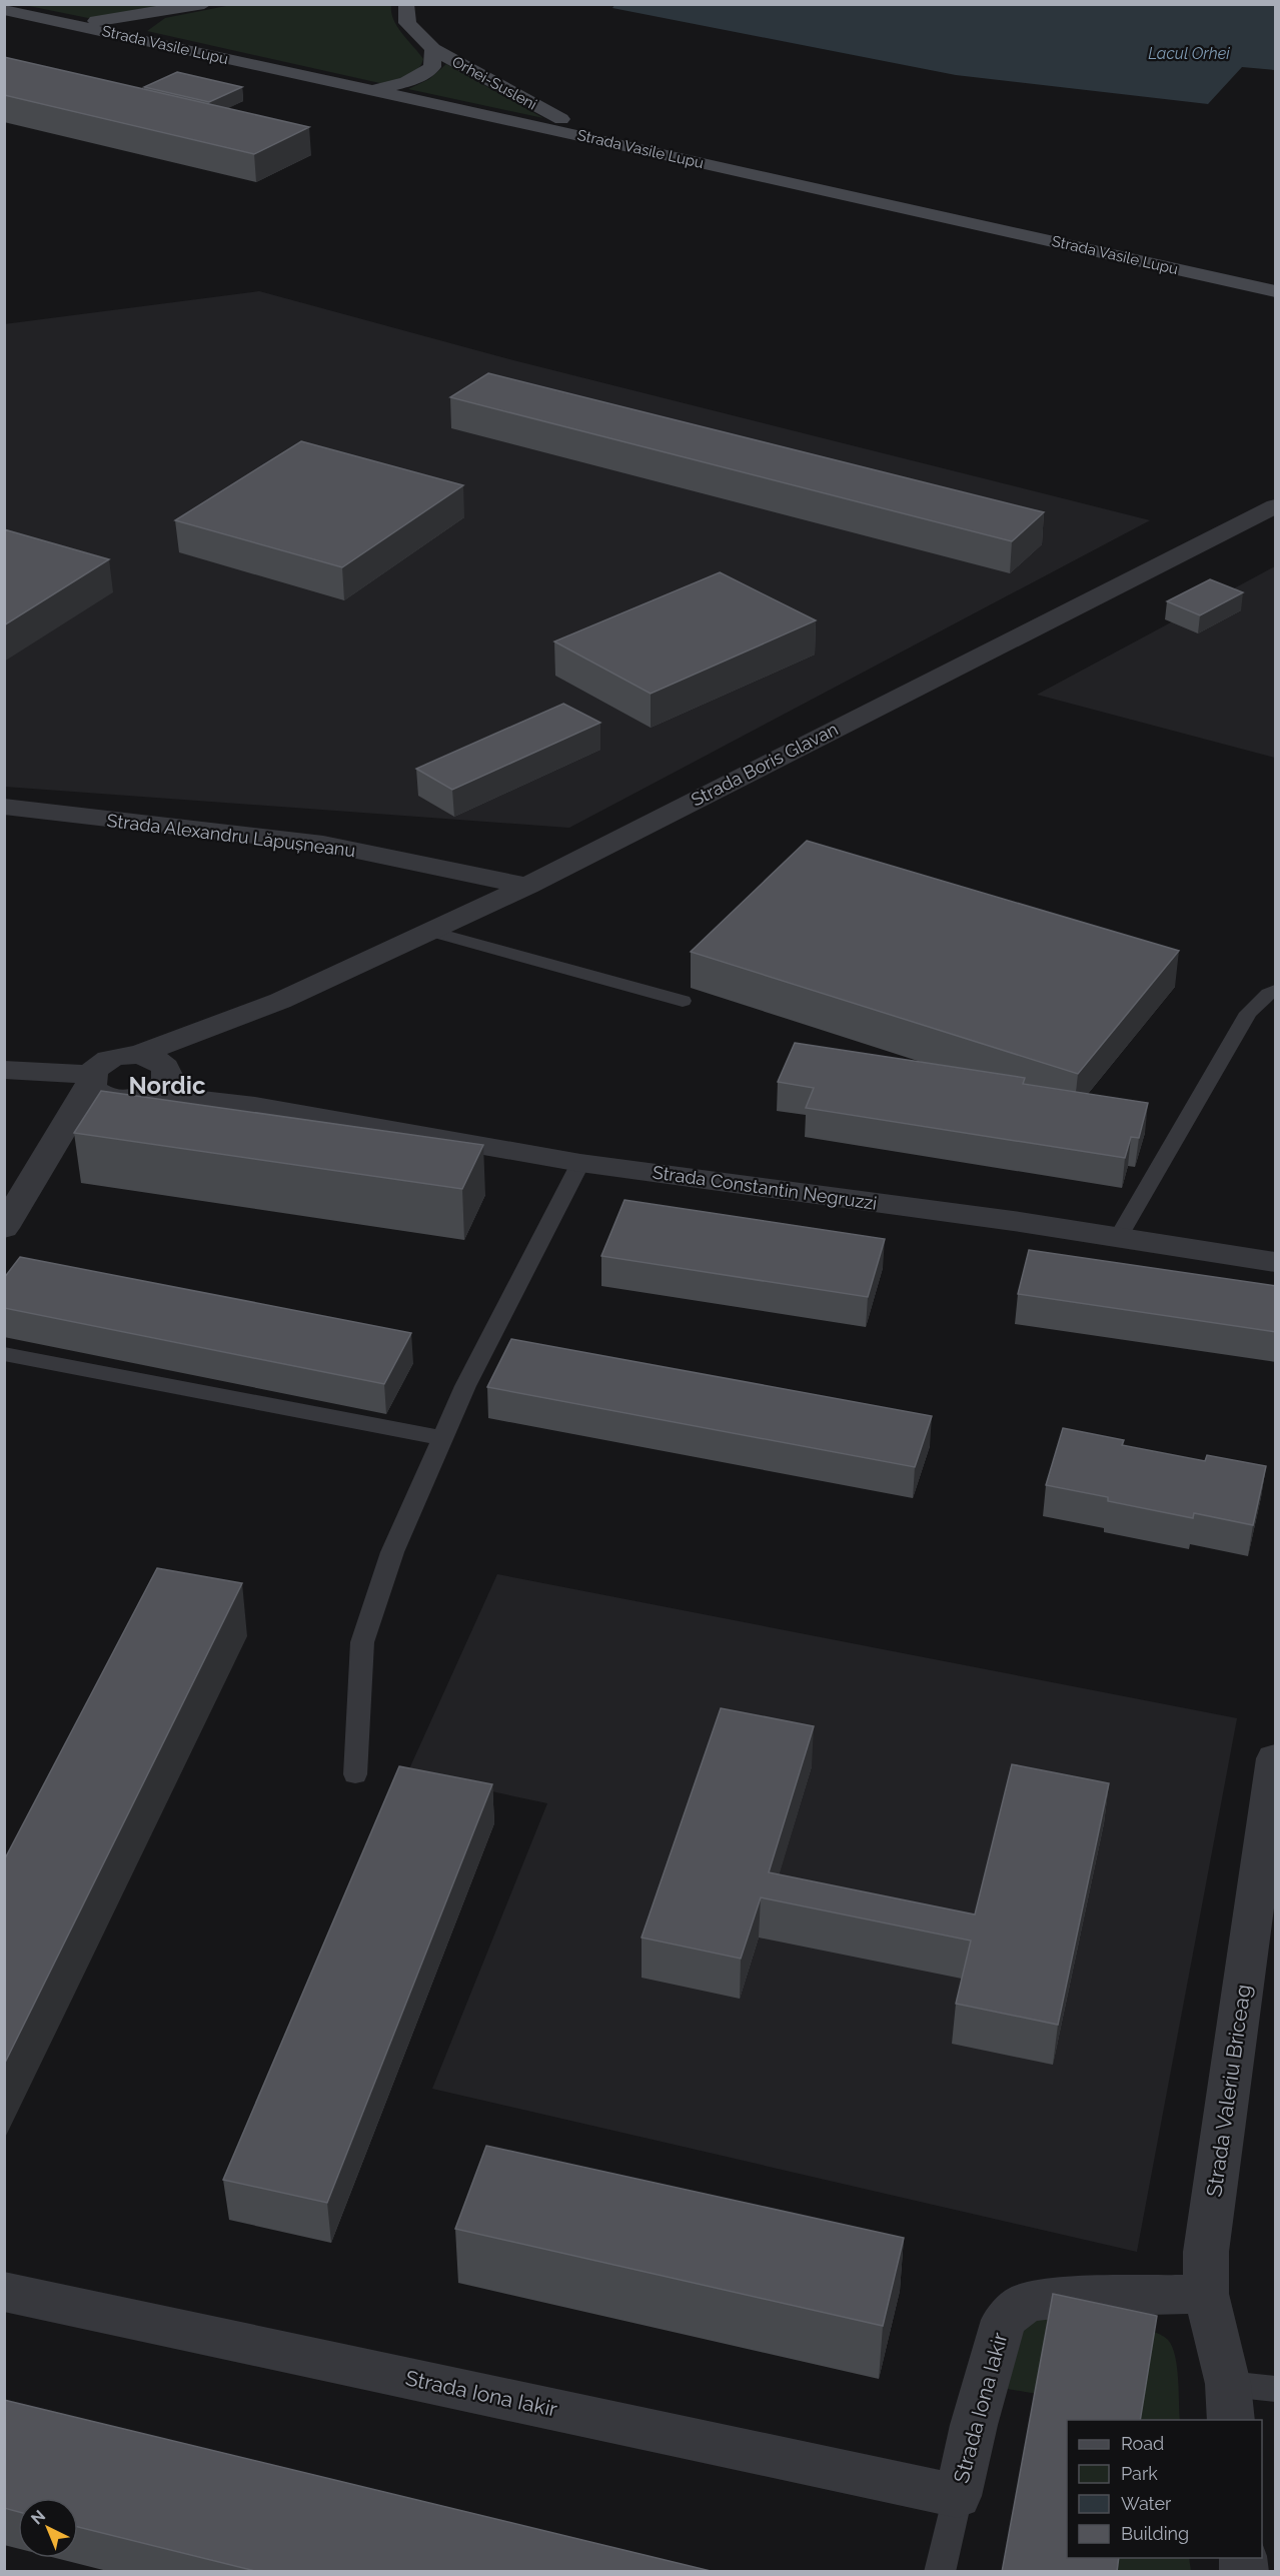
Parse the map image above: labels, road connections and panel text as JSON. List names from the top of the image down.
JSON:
{
  "streets": {
    "main road": ["Strada Vasile Lupu", "Orhei-Susleni"],
    "street": [
      "Strada Boris Glavan",
      "Strada Alexandru Lăpușneanu",
      "Strada Constantin Negruzzi",
      "Strada Valeriu Briceag",
      "Strada Iona Iakir"
    ]
  },
  "crossings": [
    ["Strada Vasile Lupu", "Orhei-Susleni"],
    ["Strada Boris Glavan", "Strada Alexandru Lăpușneanu"],
    ["Strada Boris Glavan", "Strada Constantin Negruzzi"],
    ["Strada Valeriu Briceag", "Strada Iona Iakir"]
  ],
  "districts": ["Nordic"],
  "water": ["Lacul Orhei"],
  "legend": [
    "Road",
    "Park",
    "Water",
    "Building"
  ],
  "north": "top left"
}
